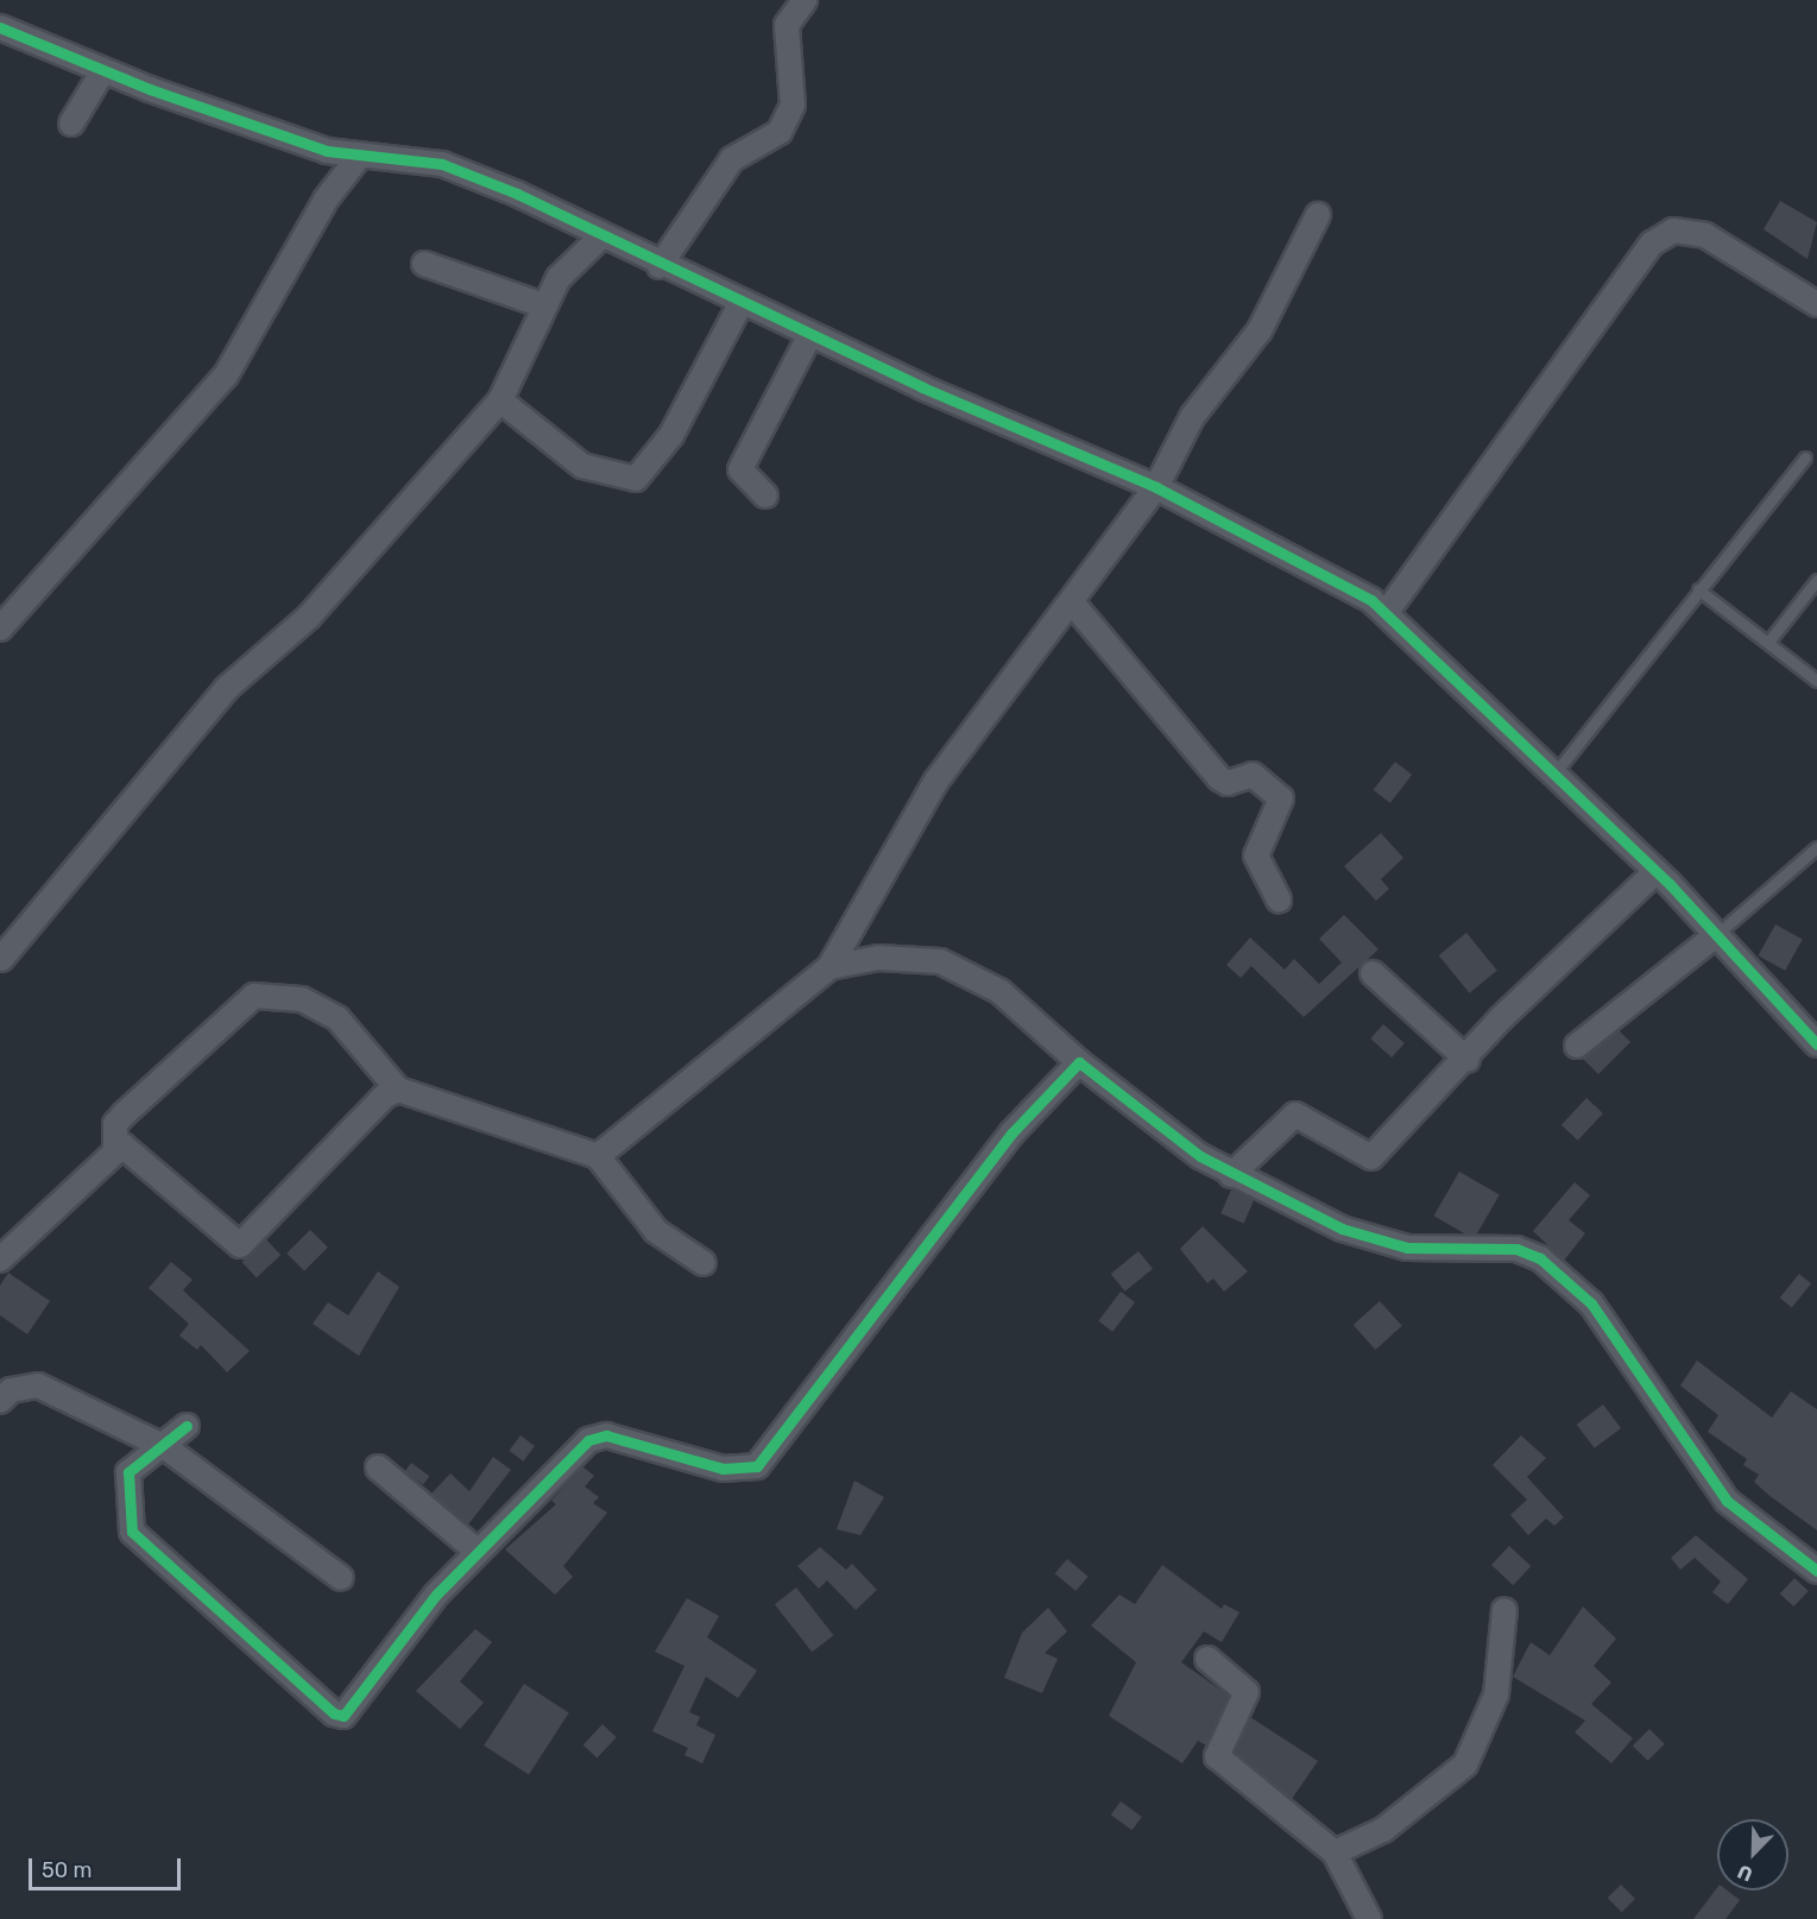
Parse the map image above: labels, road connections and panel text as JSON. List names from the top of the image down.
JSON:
{
  "scale_bar": "50 m",
  "north": "bottom left"
}
